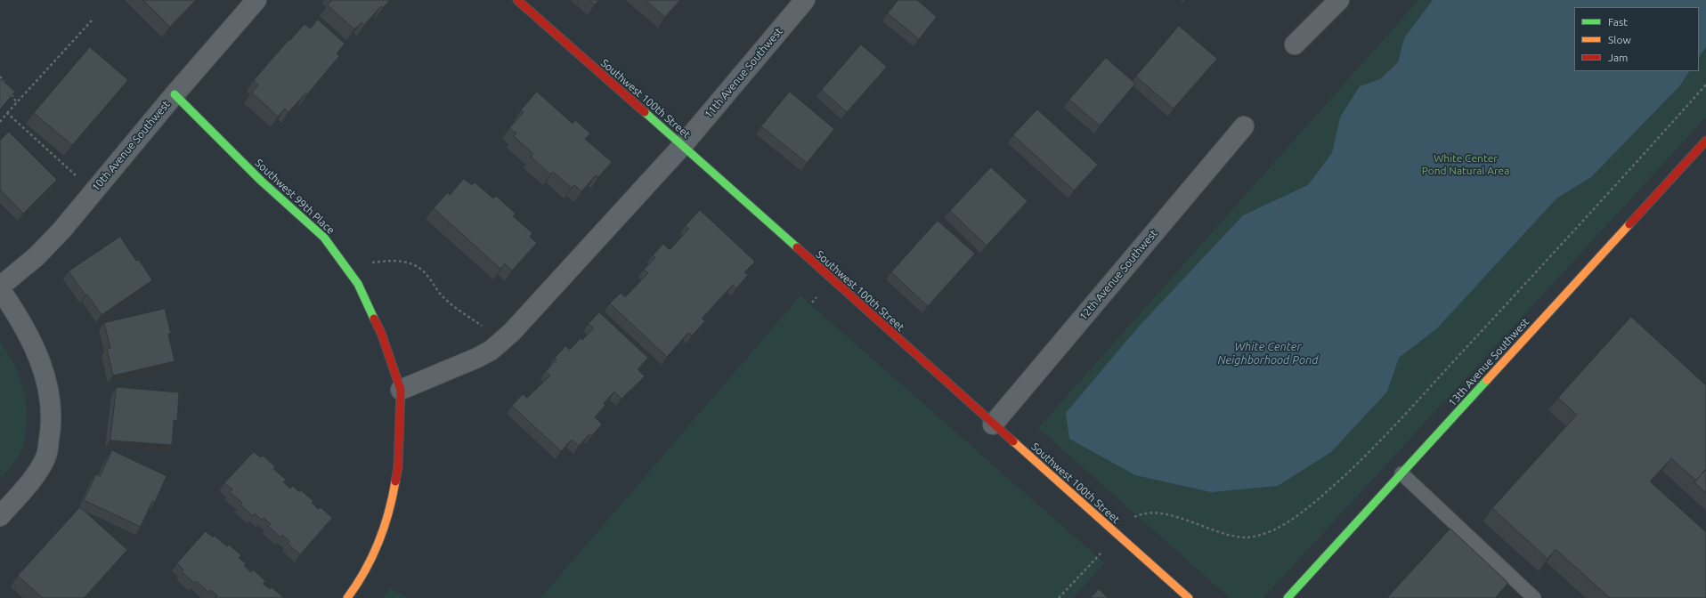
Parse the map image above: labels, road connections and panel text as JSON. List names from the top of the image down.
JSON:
{
  "streets": {
    "street": [
      "11th Avenue Southwest",
      "Southwest 100th Street",
      "10th Avenue Southwest",
      "Southwest 99th Place",
      "12th Avenue Southwest",
      "13th Avenue Southwest"
    ]
  },
  "crossings": [
    ["11th Avenue Southwest", "Southwest 100th Street"],
    ["11th Avenue Southwest", "Southwest 99th Place"],
    ["Southwest 100th Street", "12th Avenue Southwest"],
    ["10th Avenue Southwest", "Southwest 99th Place"]
  ],
  "water": ["White Center Neighborhood Pond"],
  "parks": ["White Center Pond Natural Area"],
  "legend": ["Fast", "Slow", "Jam"]
}
